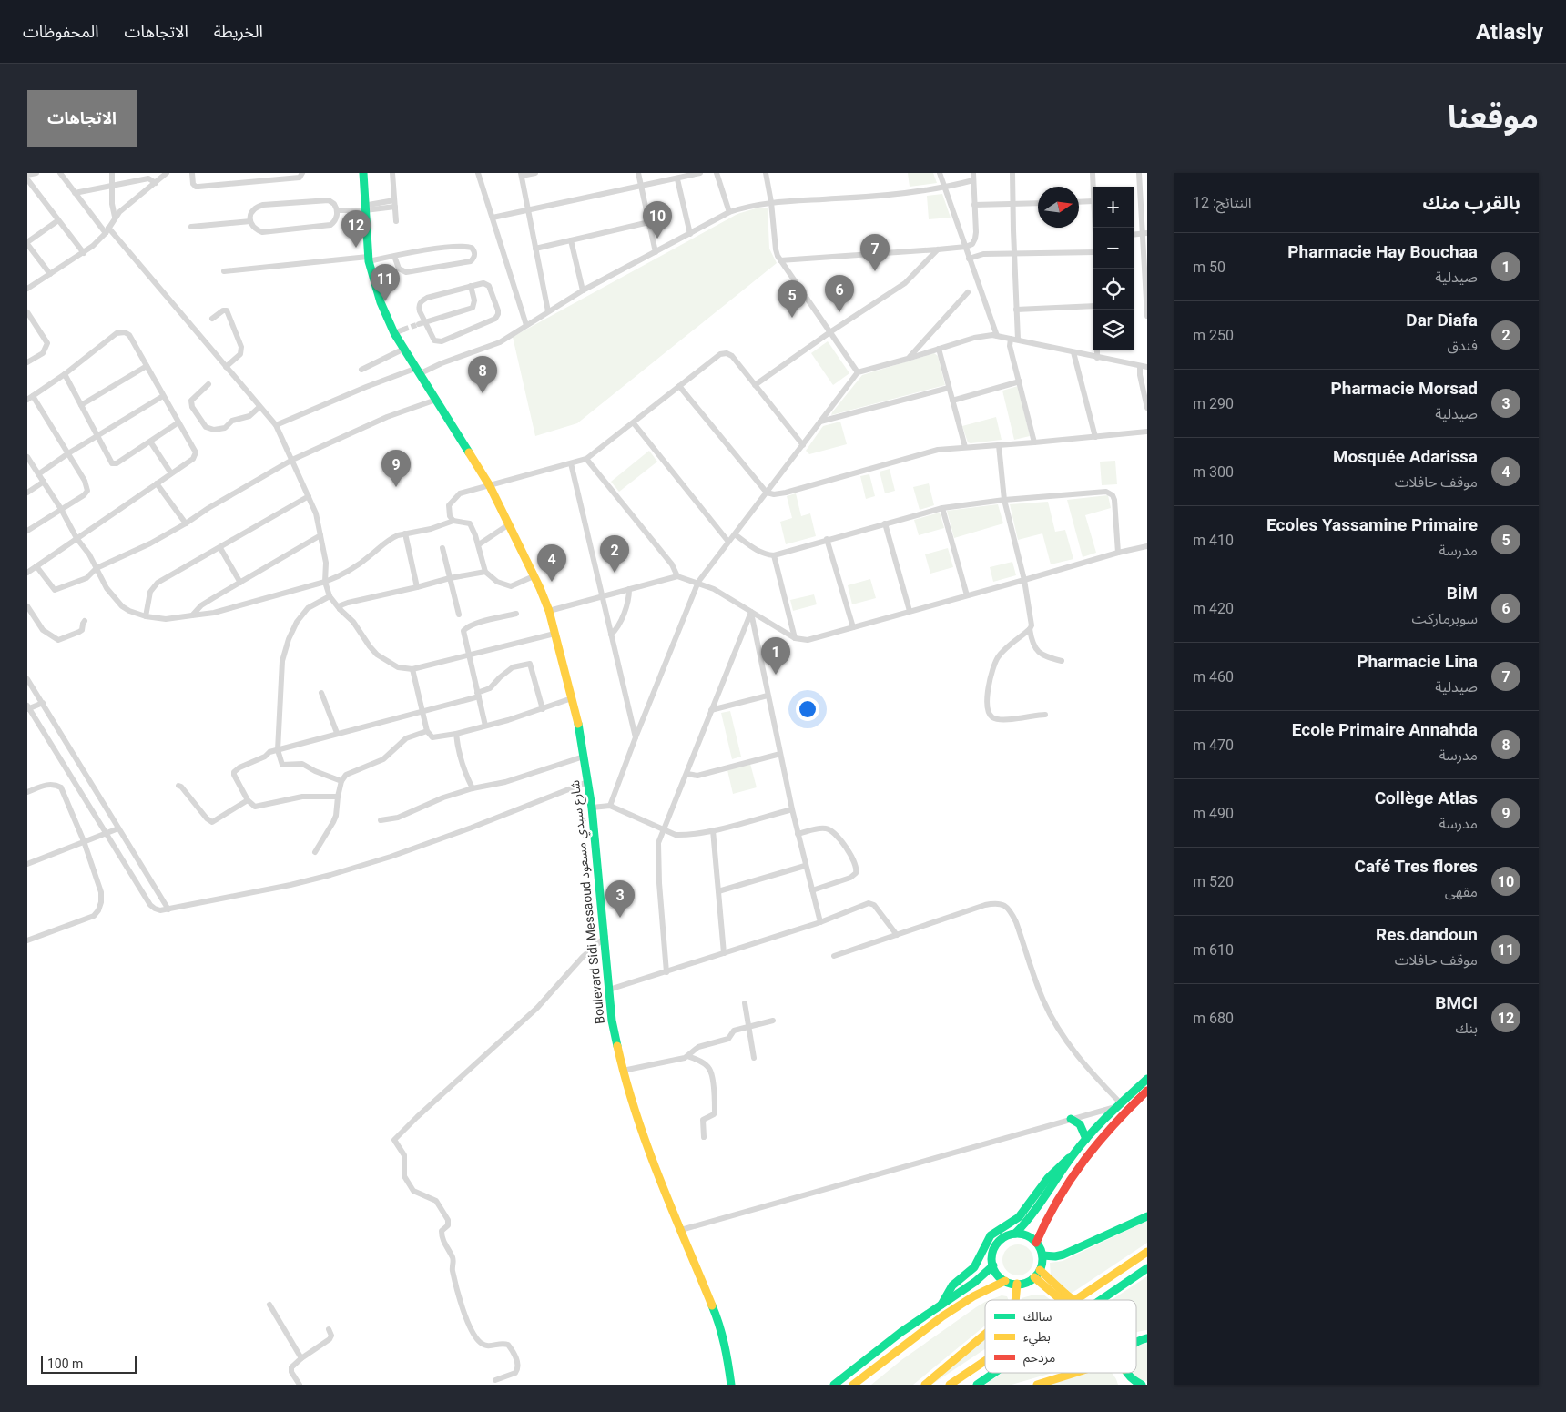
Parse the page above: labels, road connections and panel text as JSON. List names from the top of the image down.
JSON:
{
  "streets": {
    "main road": ["Boulevard Sidi Messaoud شارع سيدي مسعود"]
  },
  "legend": ["سالك", "بطيء", "مزدحم"],
  "scale_bar": "100 m",
  "north": "right",
  "page": {
    "header": "Atlasly",
    "nav": ["الخريطة", "الاتجاهات", "المحفوظات"],
    "title": "موقعنا",
    "buttons": "الاتجاهات",
    "heading": ["بالقرب منك", "النتائج: 12"],
    "map_buttons": ["+", "−"],
    "pins": [
      "10",
      "12",
      "7",
      "11",
      "6",
      "5",
      "8",
      "9",
      "2",
      "4",
      "1",
      "3"
    ],
    "list": [
      {
        "mark": "1",
        "name": "Pharmacie Hay Bouchaa",
        "note": "صيدلية",
        "value": "50 m"
      },
      {
        "mark": "2",
        "name": "Dar Diafa",
        "note": "فندق",
        "value": "250 m"
      },
      {
        "mark": "3",
        "name": "Pharmacie Morsad",
        "note": "صيدلية",
        "value": "290 m"
      },
      {
        "mark": "4",
        "name": "Mosquée Adarissa",
        "note": "موقف حافلات",
        "value": "300 m"
      },
      {
        "mark": "5",
        "name": "Ecoles Yassamine Primaire",
        "note": "مدرسة",
        "value": "410 m"
      },
      {
        "mark": "6",
        "name": "BİM",
        "note": "سوبرماركت",
        "value": "420 m"
      },
      {
        "mark": "7",
        "name": "Pharmacie Lina",
        "note": "صيدلية",
        "value": "460 m"
      },
      {
        "mark": "8",
        "name": "Ecole Primaire Annahda",
        "note": "مدرسة",
        "value": "470 m"
      },
      {
        "mark": "9",
        "name": "Collège Atlas",
        "note": "مدرسة",
        "value": "490 m"
      },
      {
        "mark": "10",
        "name": "Café Tres flores",
        "note": "مقهى",
        "value": "520 m"
      },
      {
        "mark": "11",
        "name": "Res.dandoun",
        "note": "موقف حافلات",
        "value": "610 m"
      },
      {
        "mark": "12",
        "name": "BMCI",
        "note": "بنك",
        "value": "680 m"
      }
    ],
    "scale": "100 m"
  }
}
